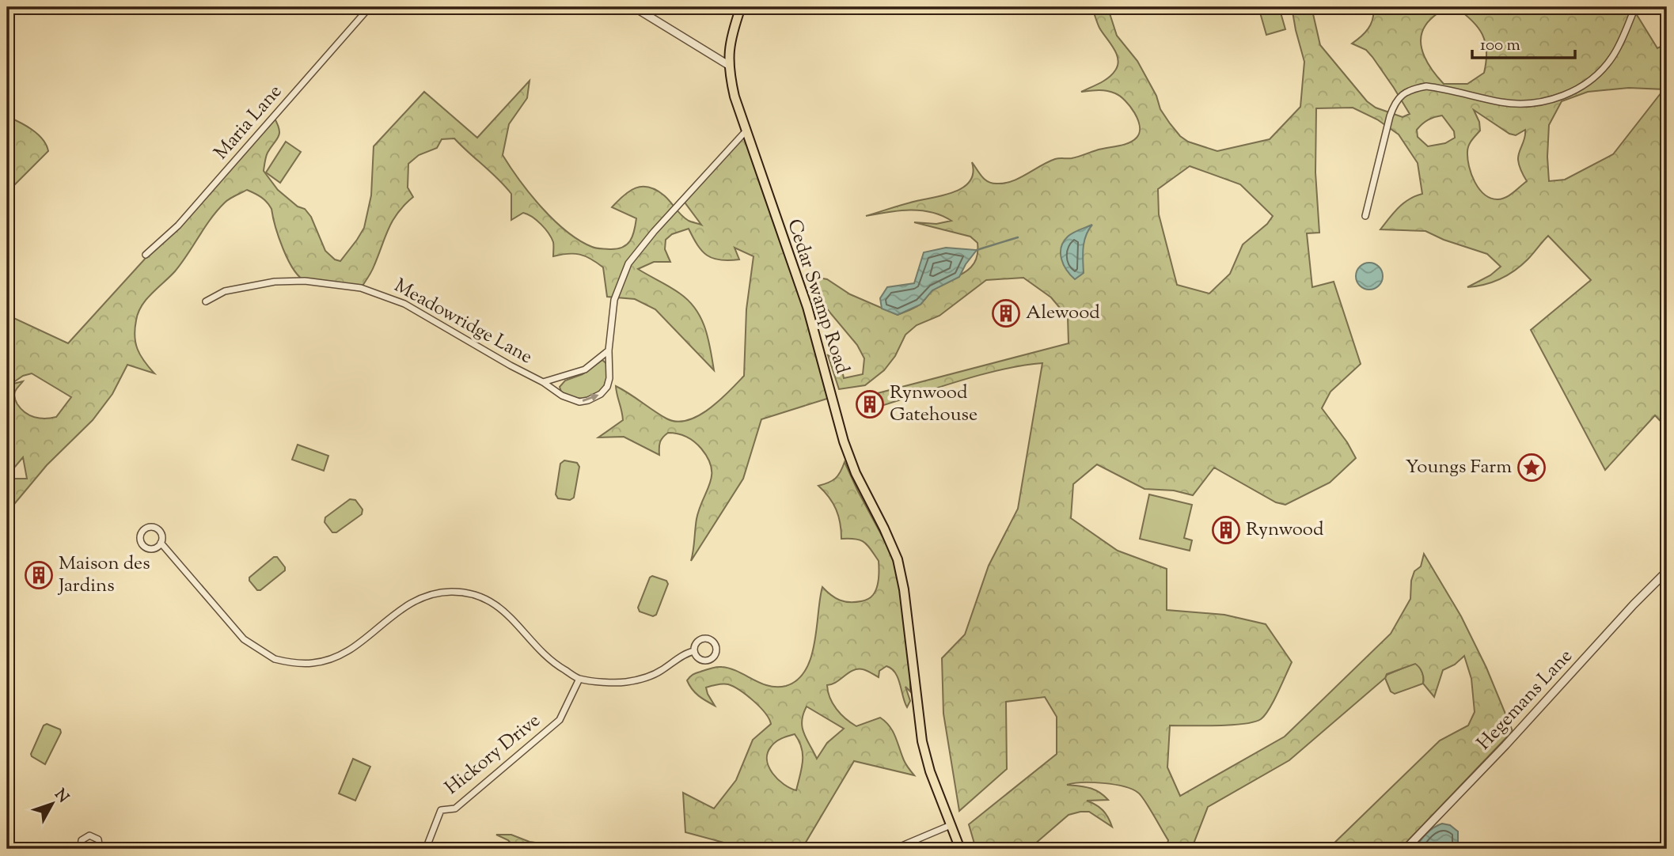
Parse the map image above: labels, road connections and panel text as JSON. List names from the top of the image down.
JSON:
{
  "streets": {
    "main road": ["Cedar Swamp Road"],
    "street": [
      "Maria Lane",
      "Meadowridge Lane",
      "Hegemans Lane",
      "Hickory Drive"
    ]
  },
  "crossings": [
    ["Cedar Swamp Road", "Meadowridge Lane"]
  ],
  "places": {
    "building": [
      "Alewood",
      "Rynwood Gatehouse",
      "Rynwood",
      "Maison des Jardins"
    ],
    "place": ["Youngs Farm"]
  },
  "scale_bar": "100 m",
  "north": "top right"
}
